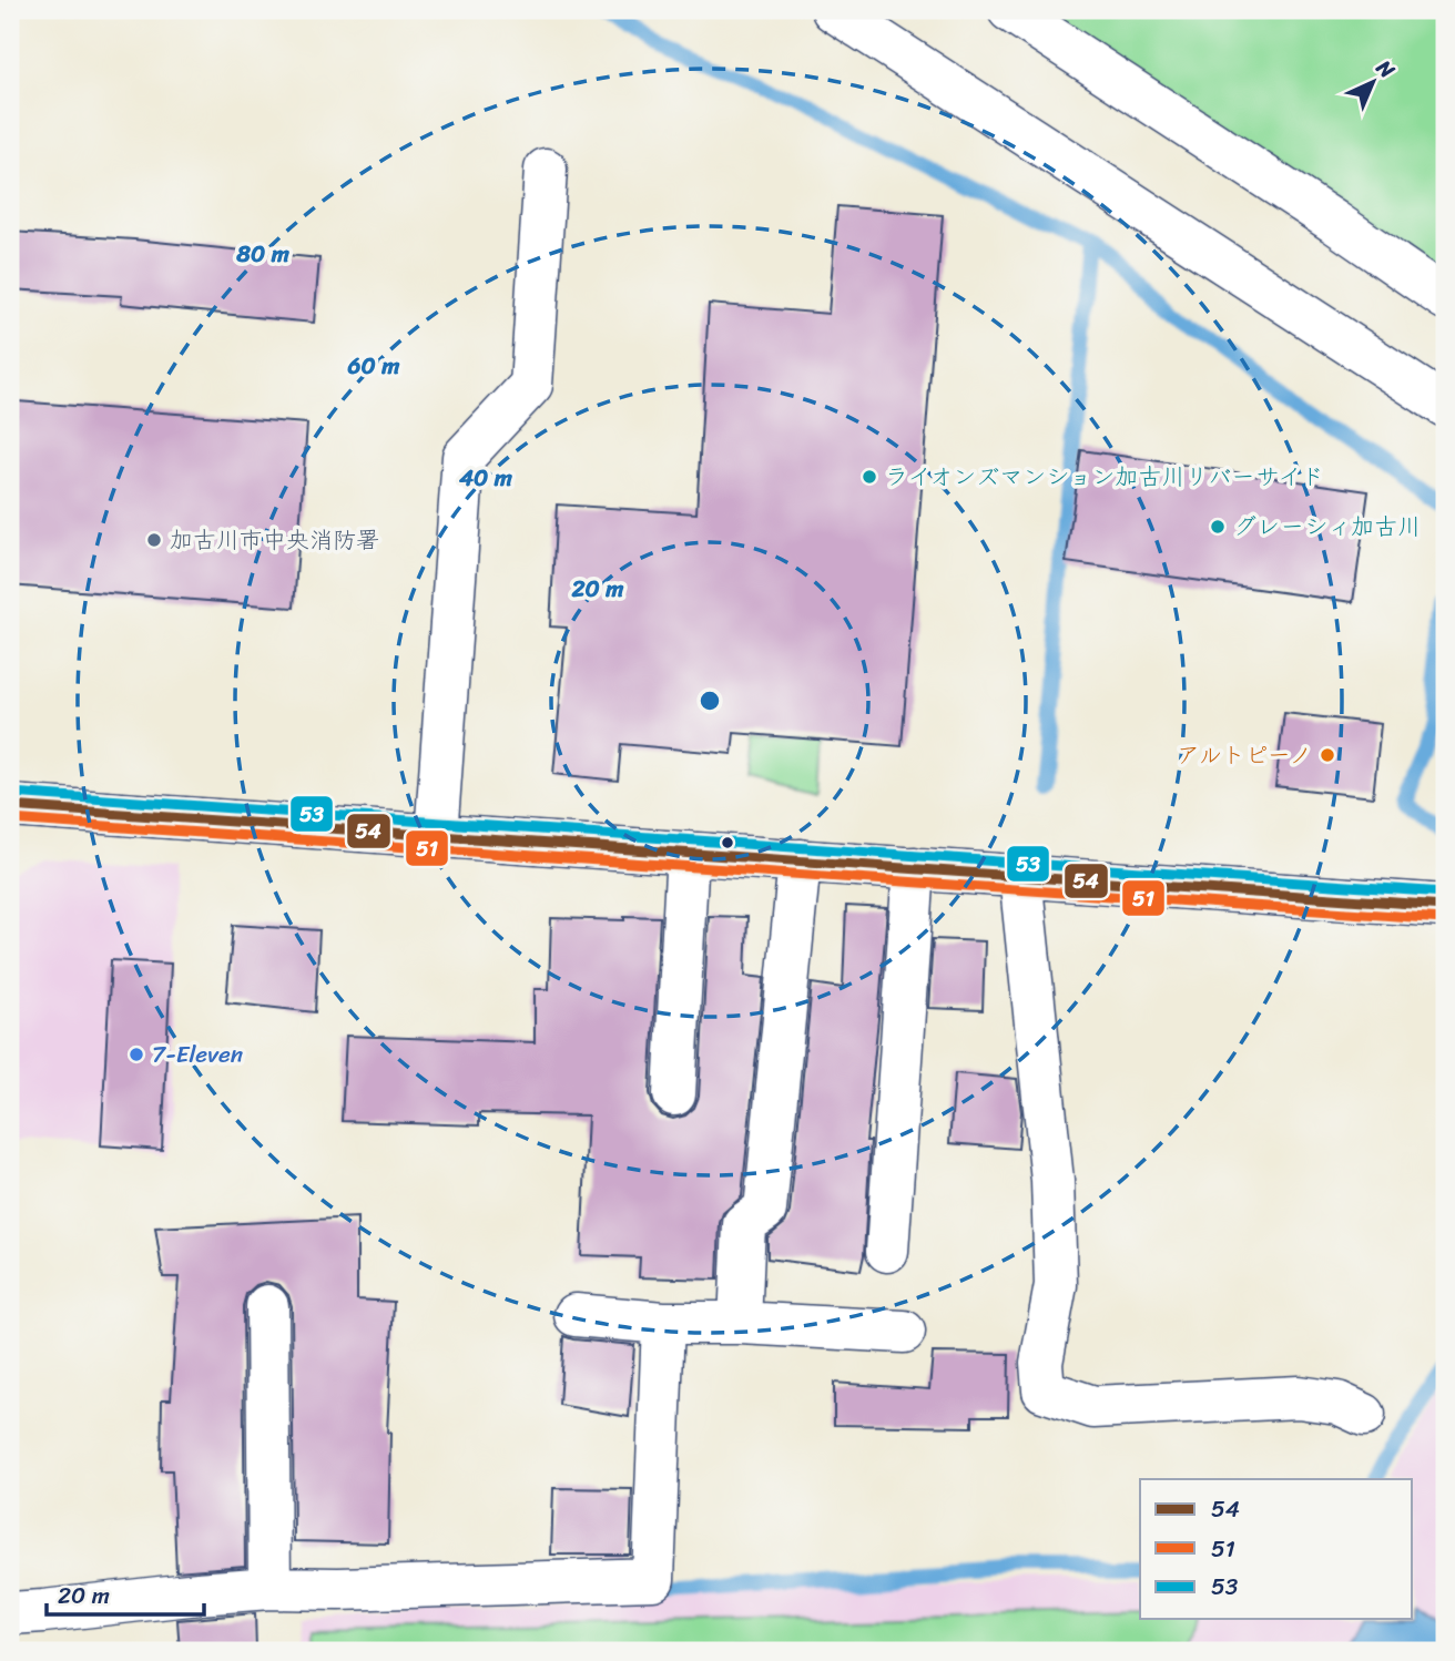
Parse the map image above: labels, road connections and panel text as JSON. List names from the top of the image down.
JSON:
{
  "places": [
    "ライオンズマンション加古川リバーサイド",
    "グレーシィ加古川",
    "加古川市中央消防署",
    "アルトピーノ",
    "7-Eleven"
  ],
  "lines": ["transit line 53", "transit line 54", "transit line 51"],
  "legend": ["54", "51", "53"],
  "scale_bar": "20 m",
  "north": "top right",
  "rings": [
    "80 m",
    "60 m",
    "40 m",
    "20 m"
  ]
}
